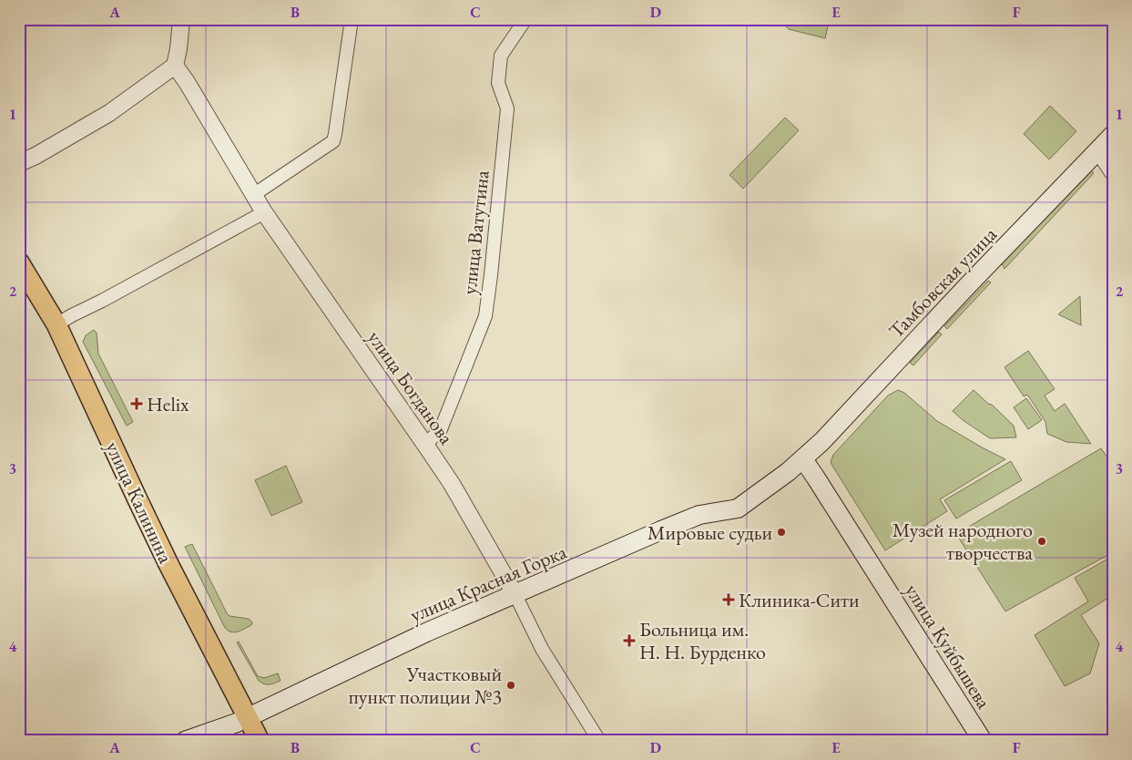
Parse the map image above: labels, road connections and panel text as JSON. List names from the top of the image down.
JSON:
{
  "streets": {
    "main road": [
      "Тамбовская улица",
      "улица Калинина",
      "улица Красная Горка",
      "улица Куйбышева"
    ],
    "street": ["улица Ватутина", "улица Богданова"]
  },
  "crossings": [
    ["улица Ватутина", "улица Богданова"],
    ["Тамбовская улица", "улица Красная Горка"],
    ["Тамбовская улица", "улица Куйбышева"],
    ["улица Богданова", "улица Красная Горка"],
    ["улица Калинина", "улица Красная Горка"],
    ["улица Красная Горка", "улица Куйбышева"]
  ],
  "places": {
    "health": ["Helix", "Клиника-Сити", "Больница им. Н. Н. Бурденко"],
    "other": ["Мировые судьи", "Музей народного творчества", "Участковый пункт полиции №3"]
  },
  "grid": {
    "columns": [
      "A",
      "B",
      "C",
      "D",
      "E",
      "F"
    ],
    "rows": [
      "1",
      "2",
      "3",
      "4"
    ]
  }
}
